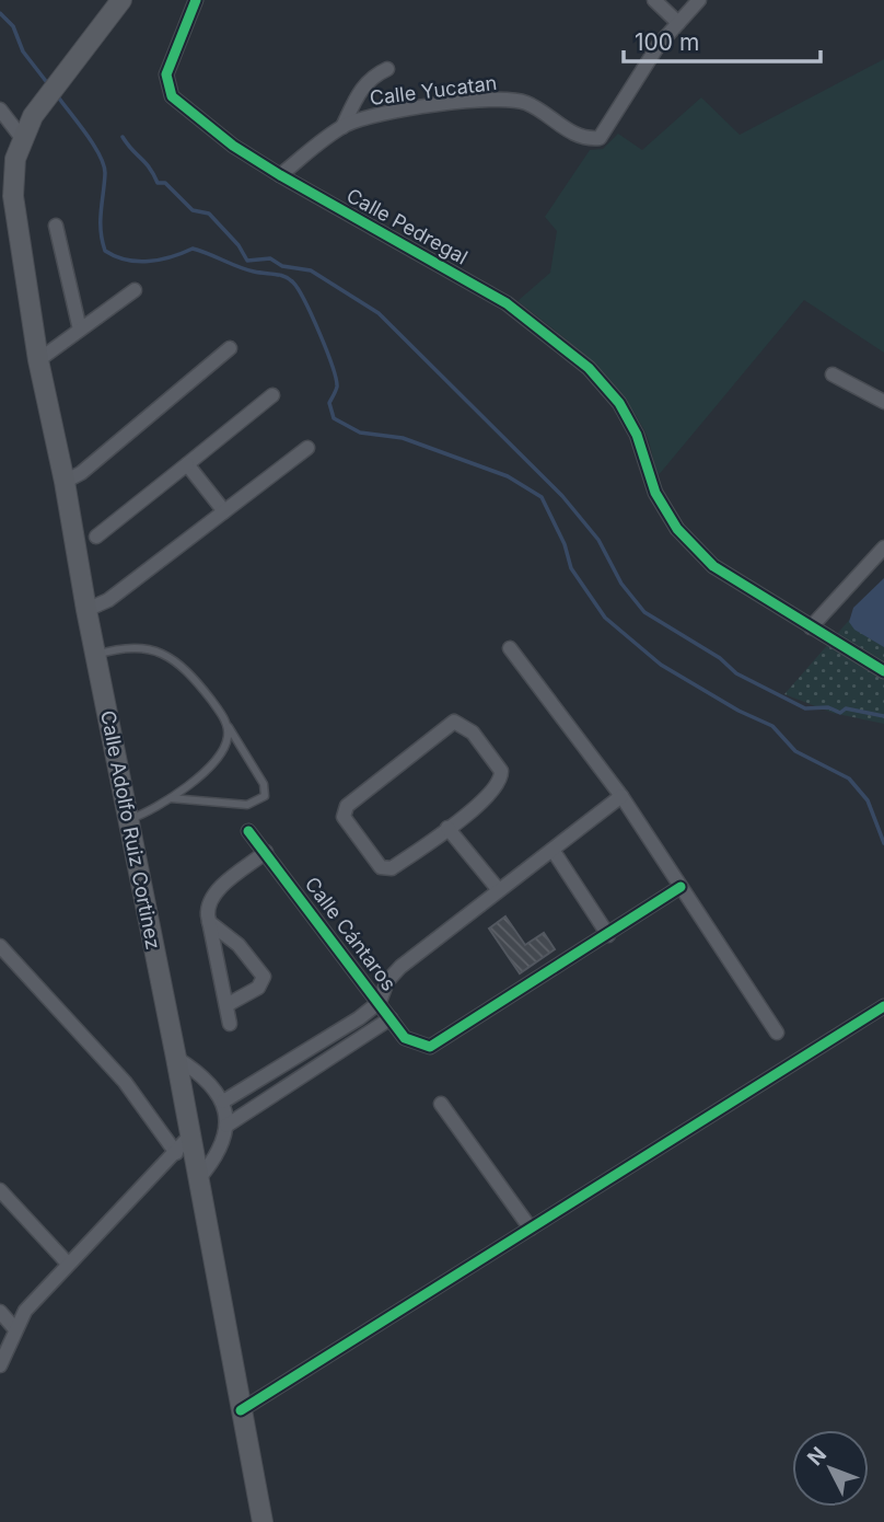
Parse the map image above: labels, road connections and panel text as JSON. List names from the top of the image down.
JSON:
{
  "streets": {
    "main road": ["Calle Adolfo Ruiz Cortinez"],
    "street": ["Calle Yucatan", "Calle Pedregal", "Calle Cántaros"]
  },
  "crossings": [
    ["Calle Yucatan", "Calle Pedregal"]
  ],
  "scale_bar": "100 m",
  "north": "top left"
}
